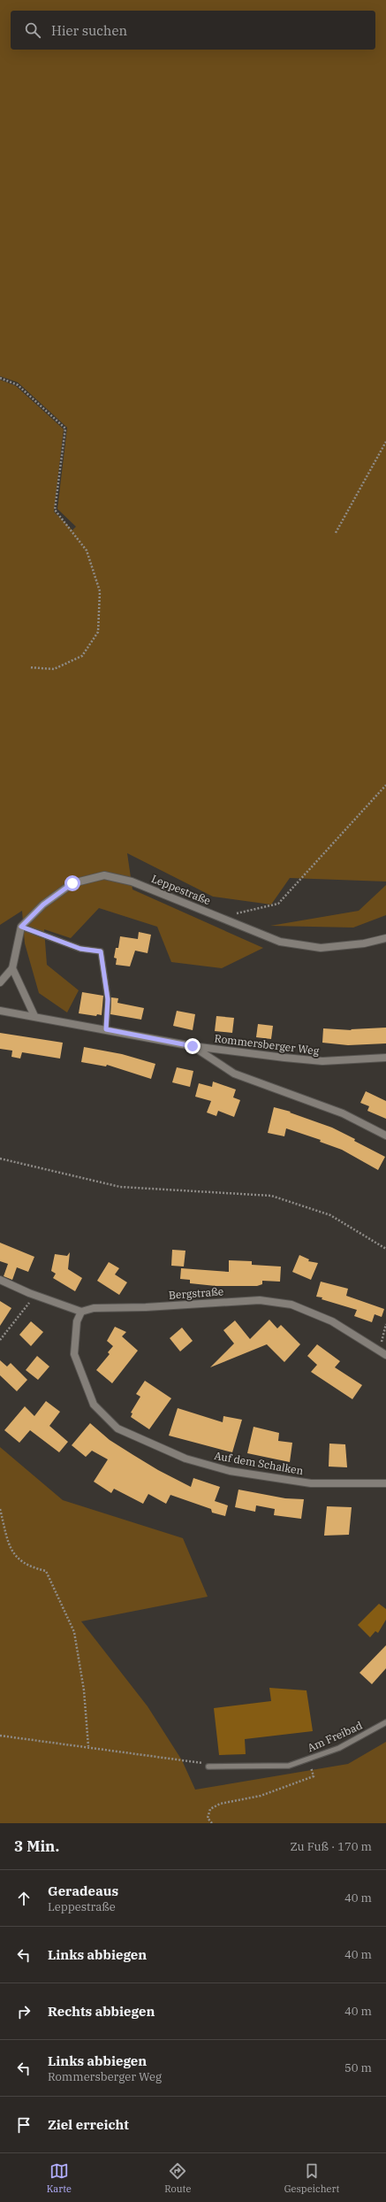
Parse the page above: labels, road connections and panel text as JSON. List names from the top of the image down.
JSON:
{
  "streets": {
    "street": [
      "Leppestraße",
      "Rommersberger Weg",
      "Bergstraße",
      "Auf dem Schalken"
    ],
    "lane": ["Am Freibad"]
  },
  "crossings": [
    ["Bergstraße", "Auf dem Schalken"]
  ],
  "page": {
    "search": "Hier suchen",
    "heading": ["3 Min.", "Zu Fuß · 170 m"],
    "list": [
      ["Geradeaus", "Leppestraße", "40 m"],
      ["Links abbiegen", "40 m"],
      ["Rechts abbiegen", "40 m"],
      ["Links abbiegen", "Rommersberger Weg", "50 m"],
      "Ziel erreicht"
    ],
    "nav": ["Karte", "Route", "Gespeichert"]
  }
}
